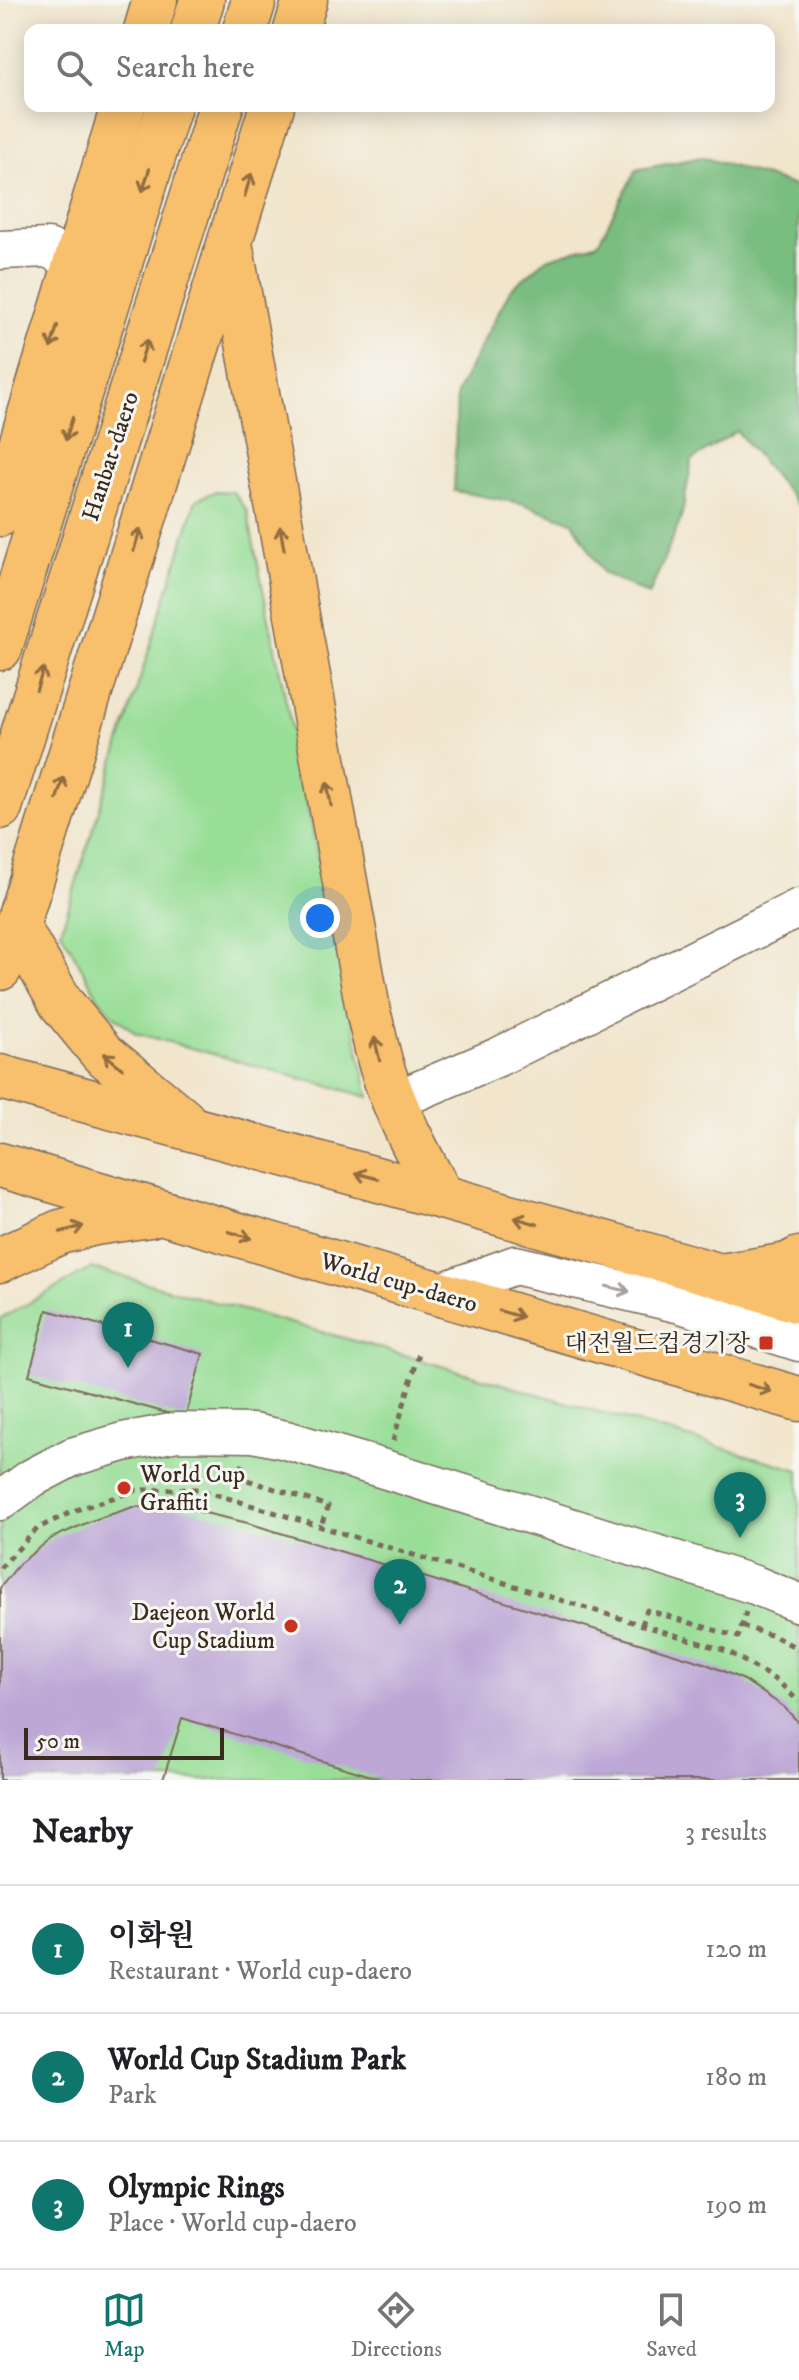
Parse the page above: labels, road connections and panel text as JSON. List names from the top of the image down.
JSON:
{
  "streets": {
    "main road": ["Hanbat-daero", "World cup-daero"]
  },
  "places": {
    "transit": ["대전월드컵경기장"],
    "other": ["World Cup Graffiti", "Daejeon World Cup Stadium"]
  },
  "scale_bar": "50 m",
  "page": {
    "search": "Search here",
    "pins": ["1", "3", "2"],
    "scale": "50 m",
    "heading": ["Nearby", "3 results"],
    "list": [
      {
        "mark": "1",
        "name": "이화원",
        "note": "Restaurant · World cup-daero",
        "value": "120 m"
      },
      {
        "mark": "2",
        "name": "World Cup Stadium Park",
        "note": "Park",
        "value": "180 m"
      },
      {
        "mark": "3",
        "name": "Olympic Rings",
        "note": "Place · World cup-daero",
        "value": "190 m"
      }
    ],
    "nav": ["Map", "Directions", "Saved"]
  }
}
